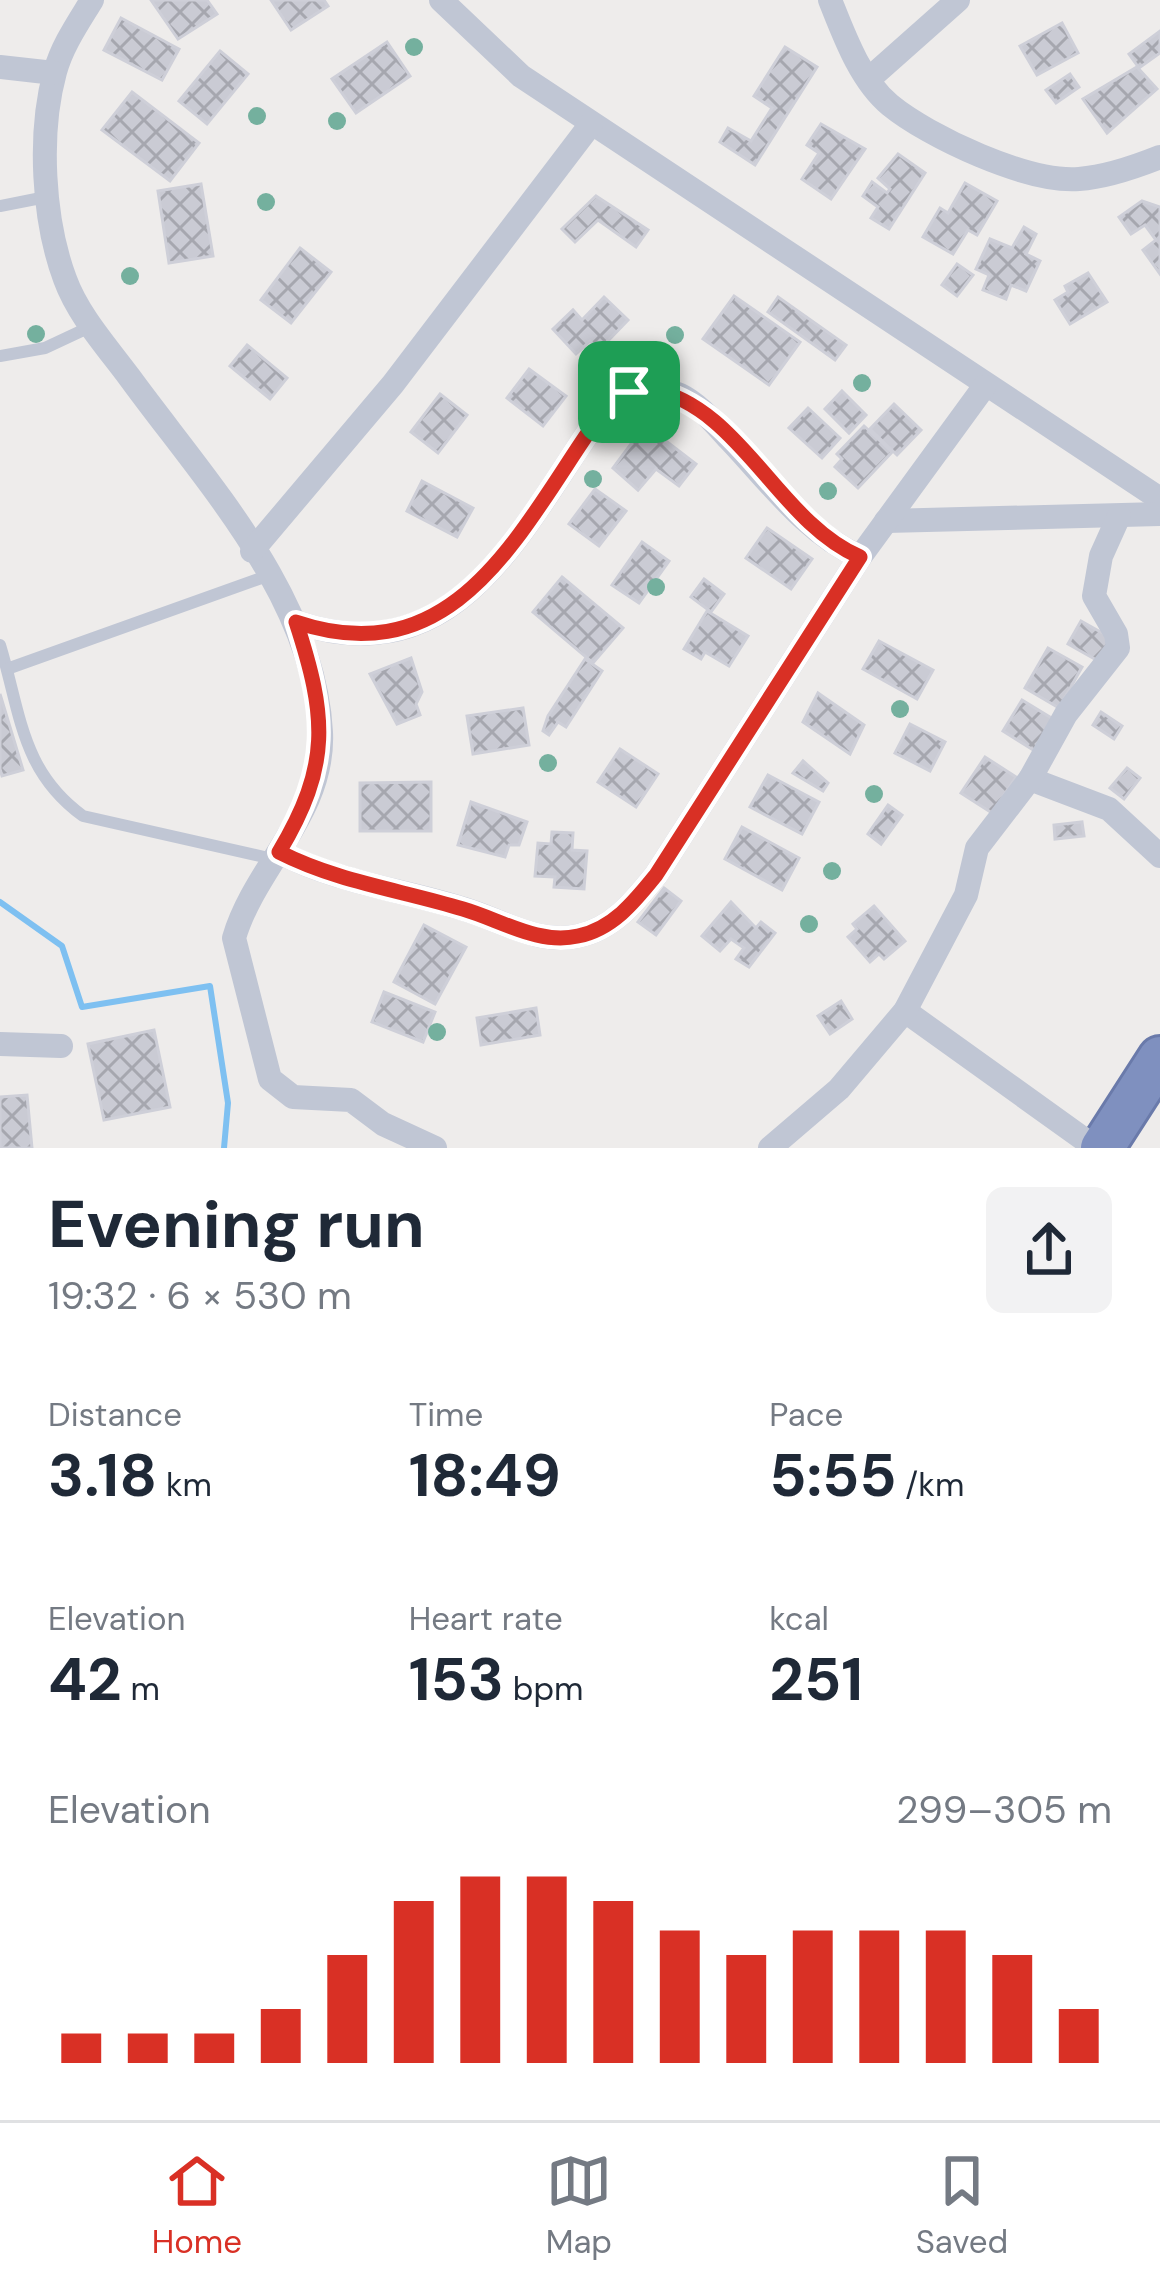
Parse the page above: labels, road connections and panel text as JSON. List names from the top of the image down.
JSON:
{
  "page": {
    "heading": ["Evening run", "19:32 · 6 × 530 m"],
    "stats": [
      ["Distance", "3.18 km"],
      ["Time", "18:49"],
      ["Pace", "5:55 /km"],
      ["Elevation", "42 m"],
      ["Heart rate", "153 bpm"],
      ["kcal", "251"]
    ],
    "chart": ["Elevation", "299–305 m"],
    "tabs": ["Home", "Map", "Saved"]
  }
}
